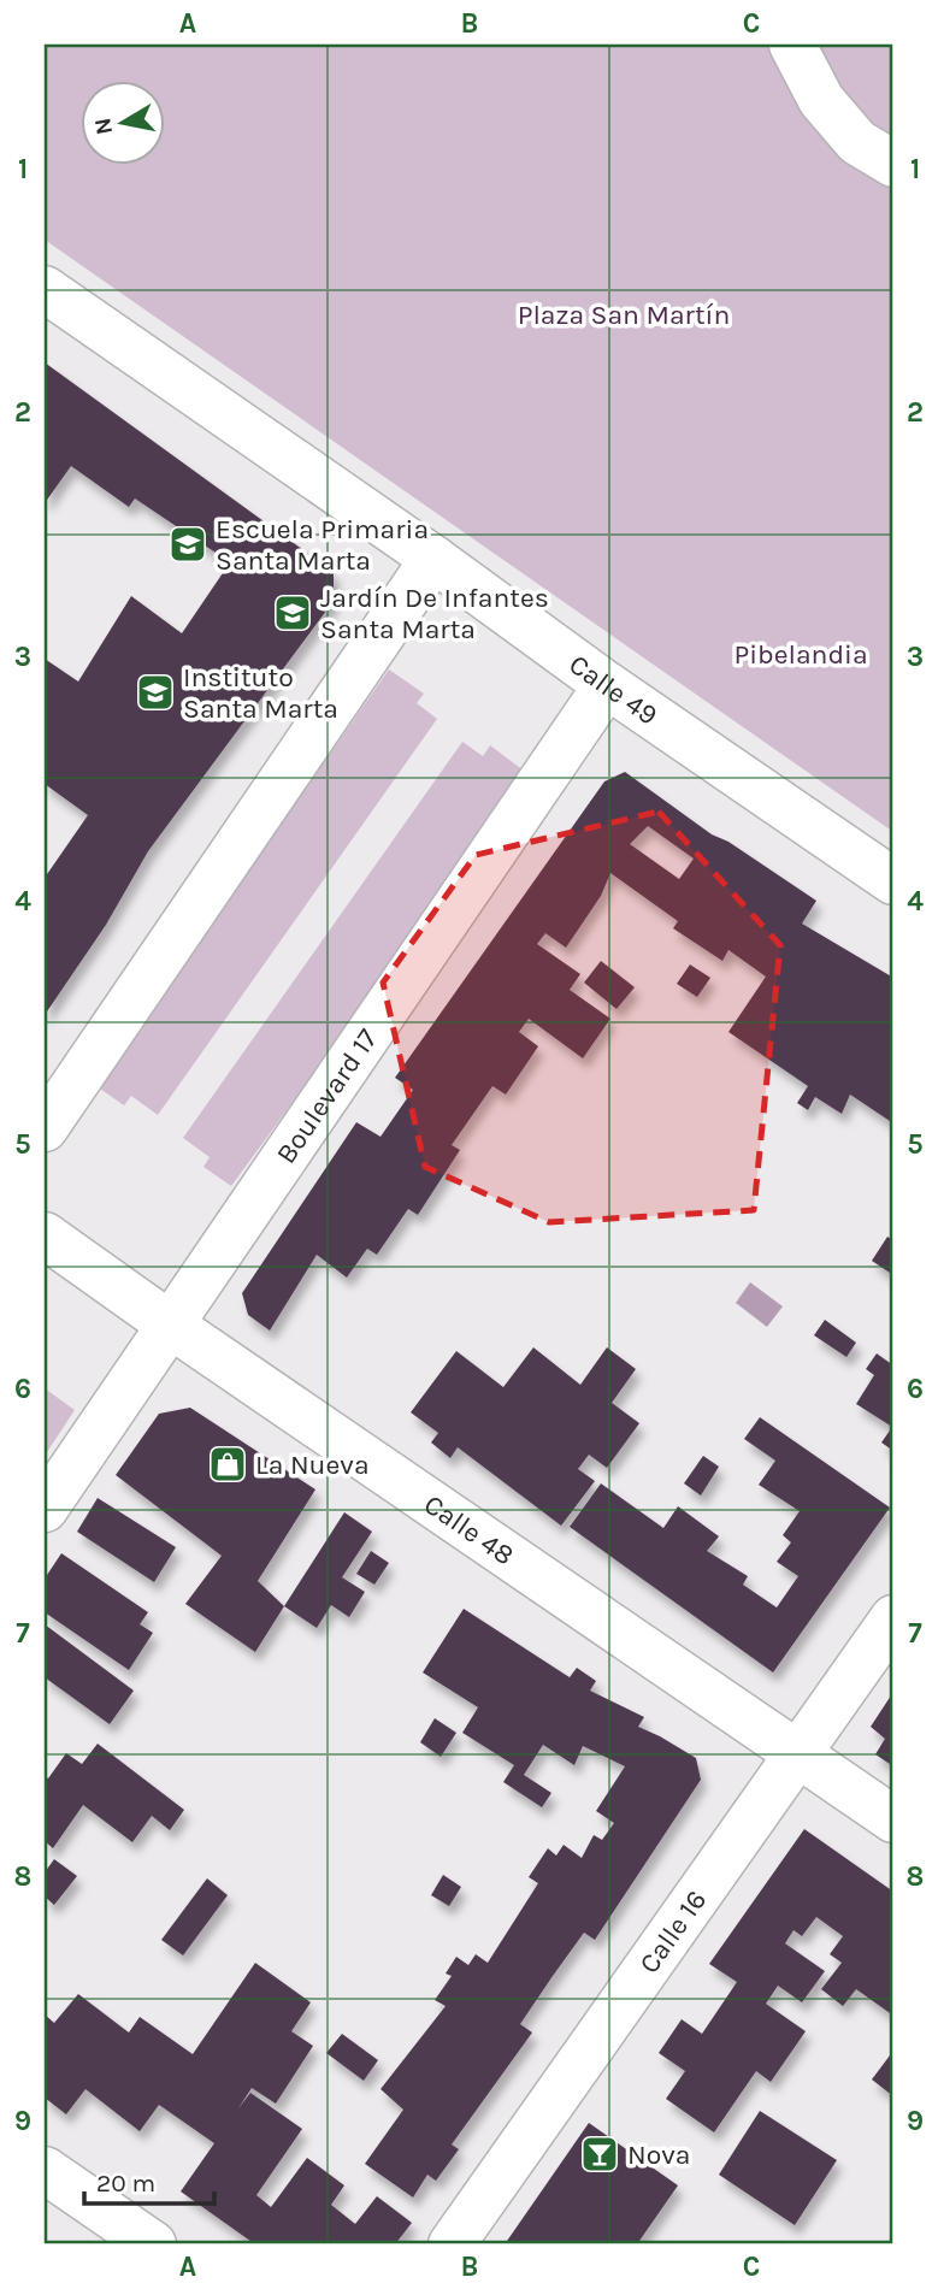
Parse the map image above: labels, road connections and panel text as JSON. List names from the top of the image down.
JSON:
{
  "streets": {
    "main road": [
      "Calle 49",
      "Boulevard 17",
      "Calle 48",
      "Calle 16"
    ]
  },
  "crossings": [
    ["Calle 49", "Boulevard 17"],
    ["Boulevard 17", "Calle 48"],
    ["Calle 48", "Calle 16"]
  ],
  "parks": ["Plaza San Martín", "Pibelandia"],
  "places": {
    "school or university": ["Escuela Primaria Santa Marta", "Jardín De Infantes Santa Marta", "Instituto Santa Marta"],
    "shop": ["La Nueva"],
    "bar": ["Nova"]
  },
  "scale_bar": "20 m",
  "north": "left",
  "grid": {
    "columns": ["A", "B", "C"],
    "rows": [
      "1",
      "2",
      "3",
      "4",
      "5",
      "6",
      "7",
      "8",
      "9"
    ]
  }
}
